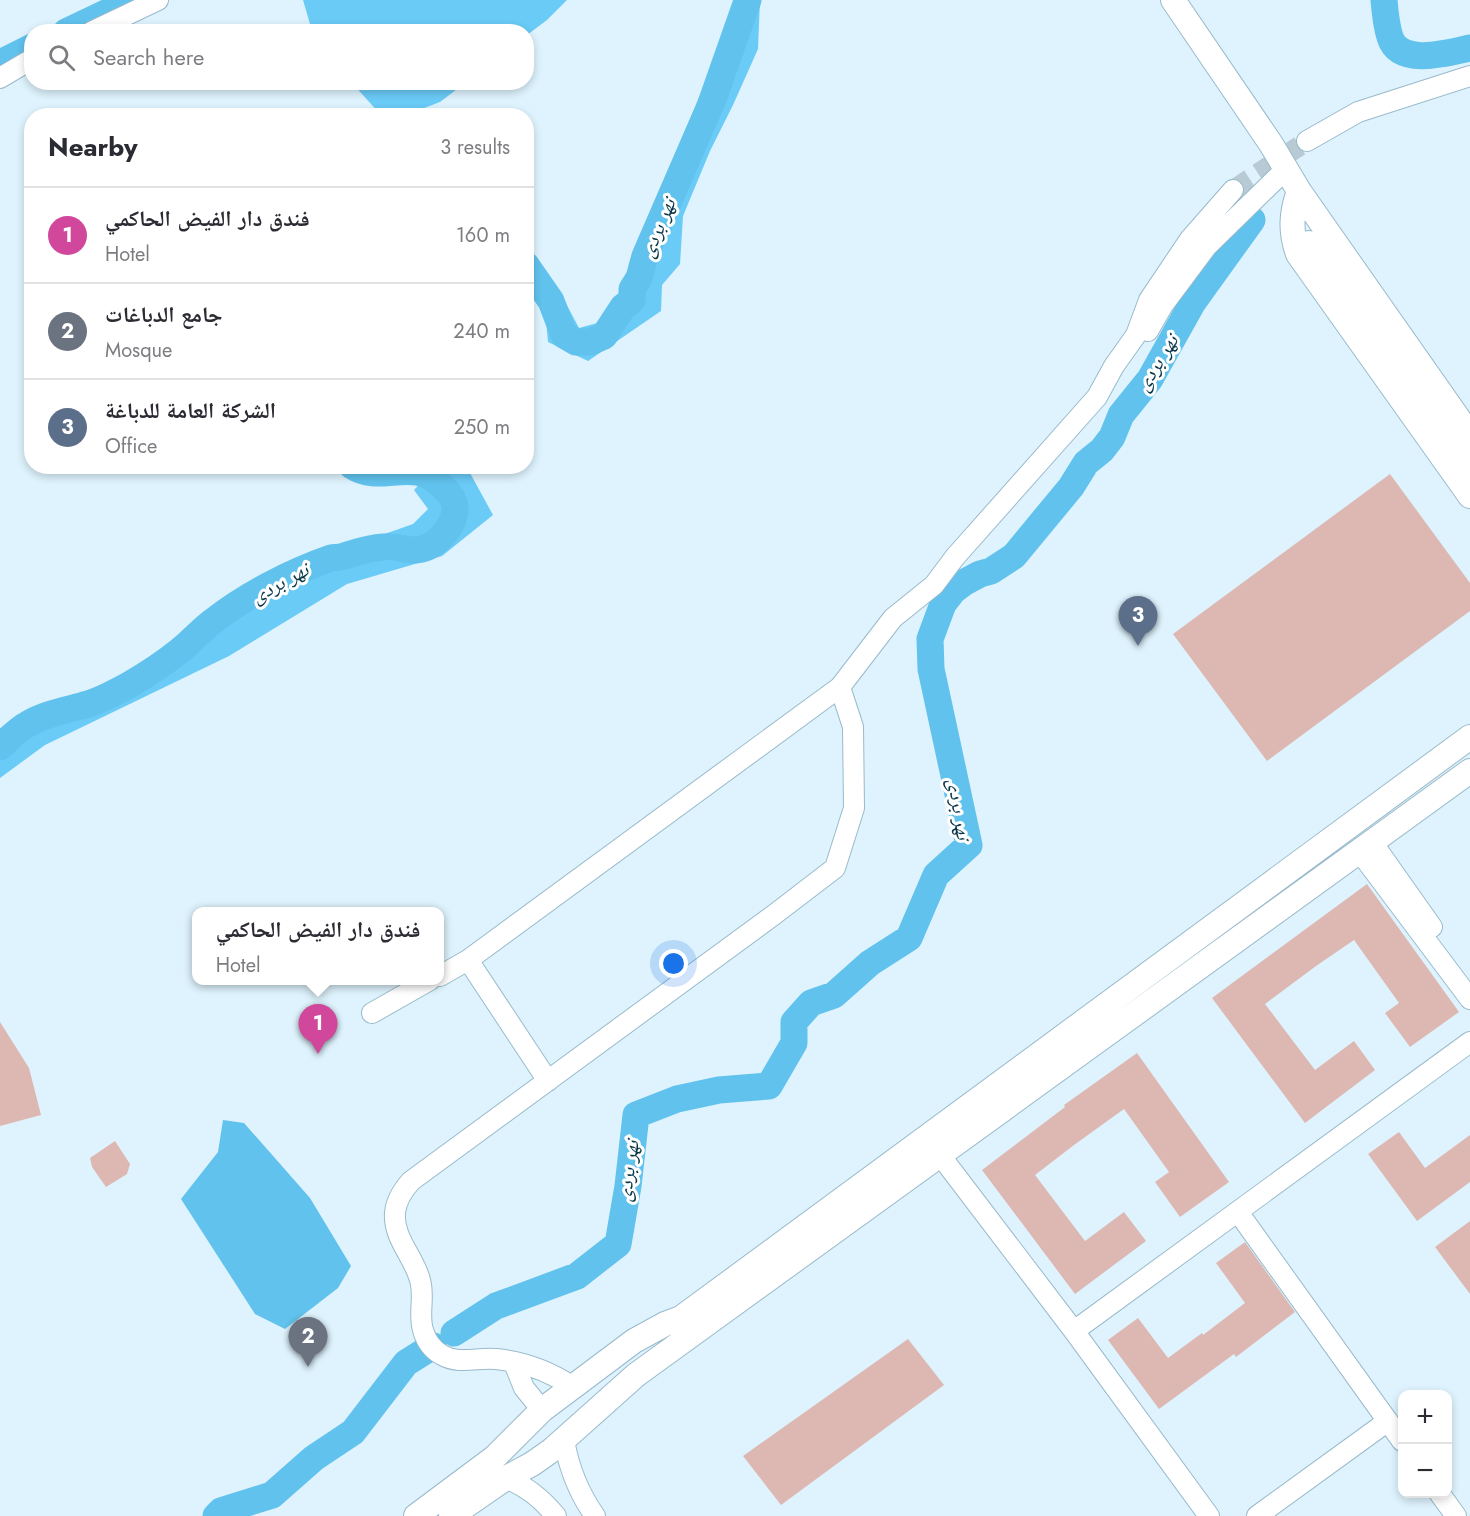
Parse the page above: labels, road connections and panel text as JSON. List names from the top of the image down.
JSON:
{
  "water": ["نهر بردى"],
  "page": {
    "search": "Search here",
    "heading": ["Nearby", "3 results"],
    "list": [
      {
        "mark": "1",
        "name": "فندق دار الفيض الحاكمي",
        "note": "Hotel",
        "value": "160 m"
      },
      {
        "mark": "2",
        "name": "جامع الدباغات",
        "note": "Mosque",
        "value": "240 m"
      },
      {
        "mark": "3",
        "name": "الشركة العامة للدباغة",
        "note": "Office",
        "value": "250 m"
      }
    ],
    "pins": ["3", "1", "2"],
    "popup": ["فندق دار الفيض الحاكمي", "Hotel"],
    "map_buttons": ["+", "−"]
  }
}
